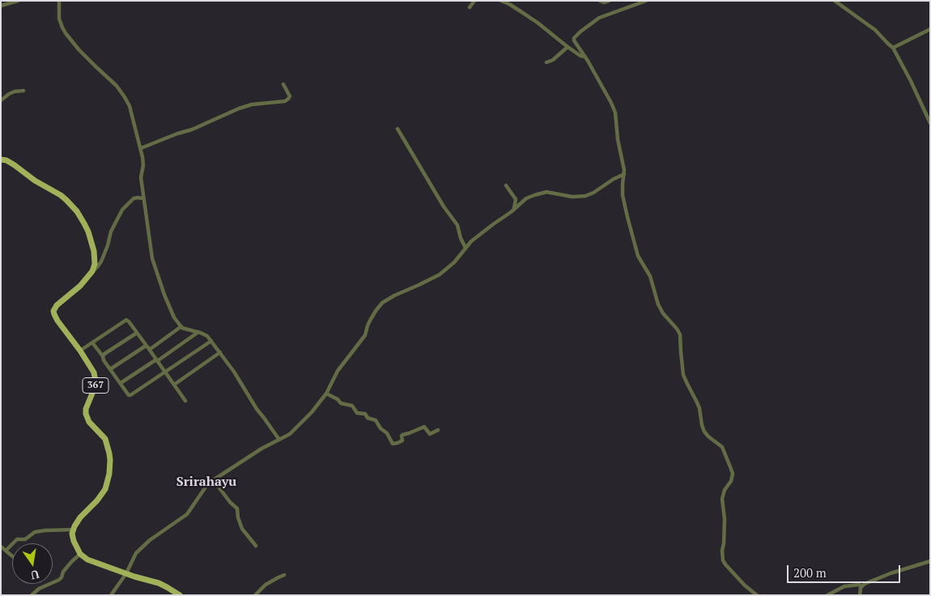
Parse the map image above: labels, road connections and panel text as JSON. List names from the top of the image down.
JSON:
{
  "streets": {
    "main road": ["367"]
  },
  "districts": ["Srirahayu"],
  "scale_bar": "200 m",
  "north": "bottom"
}
